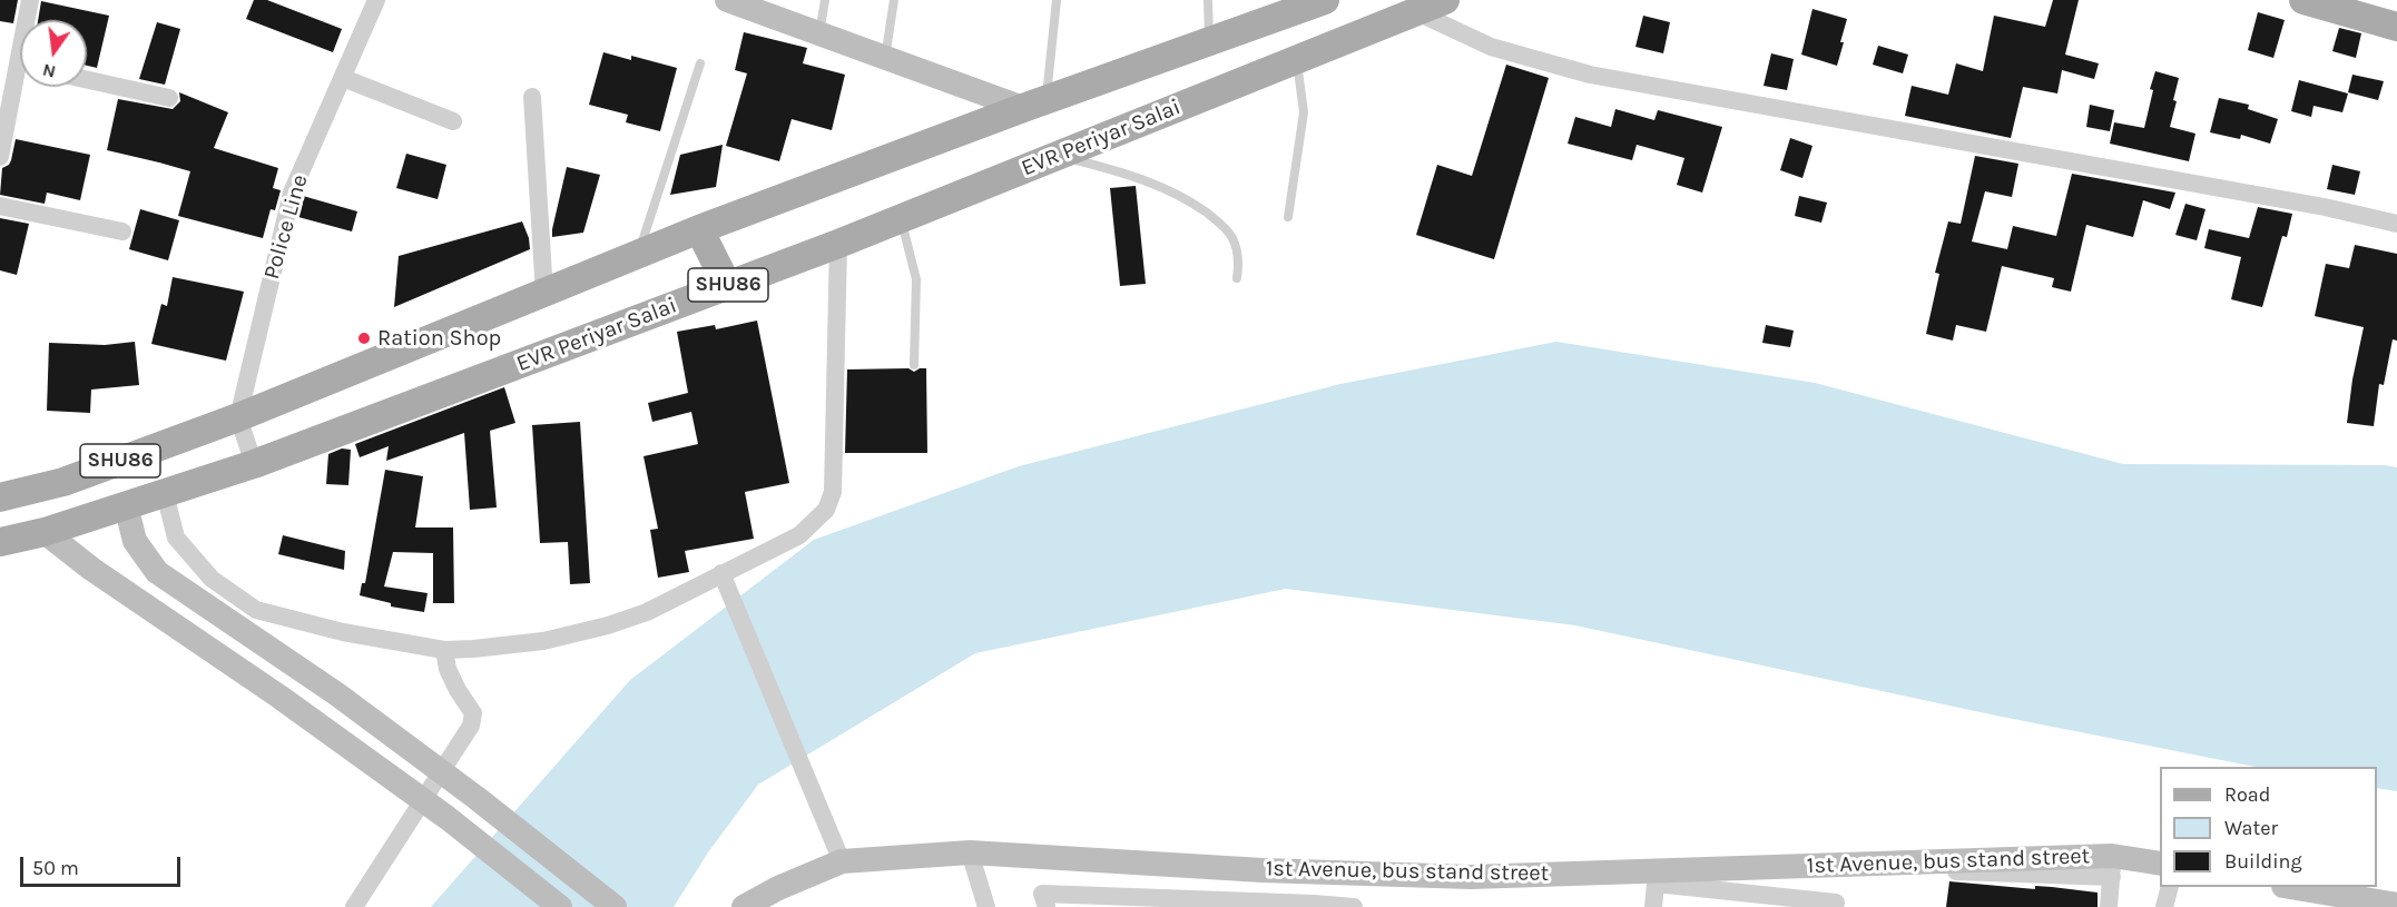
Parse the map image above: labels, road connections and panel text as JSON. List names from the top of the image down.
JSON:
{
  "streets": {
    "main road": ["EVR Periyar Salai", "SHU86"],
    "street": ["Police Line", "1st Avenue, bus stand street"]
  },
  "crossings": [
    ["Police Line", "SHU86"]
  ],
  "places": ["Ration Shop"],
  "legend": ["Road", "Water", "Building"],
  "scale_bar": "50 m",
  "north": "bottom"
}
